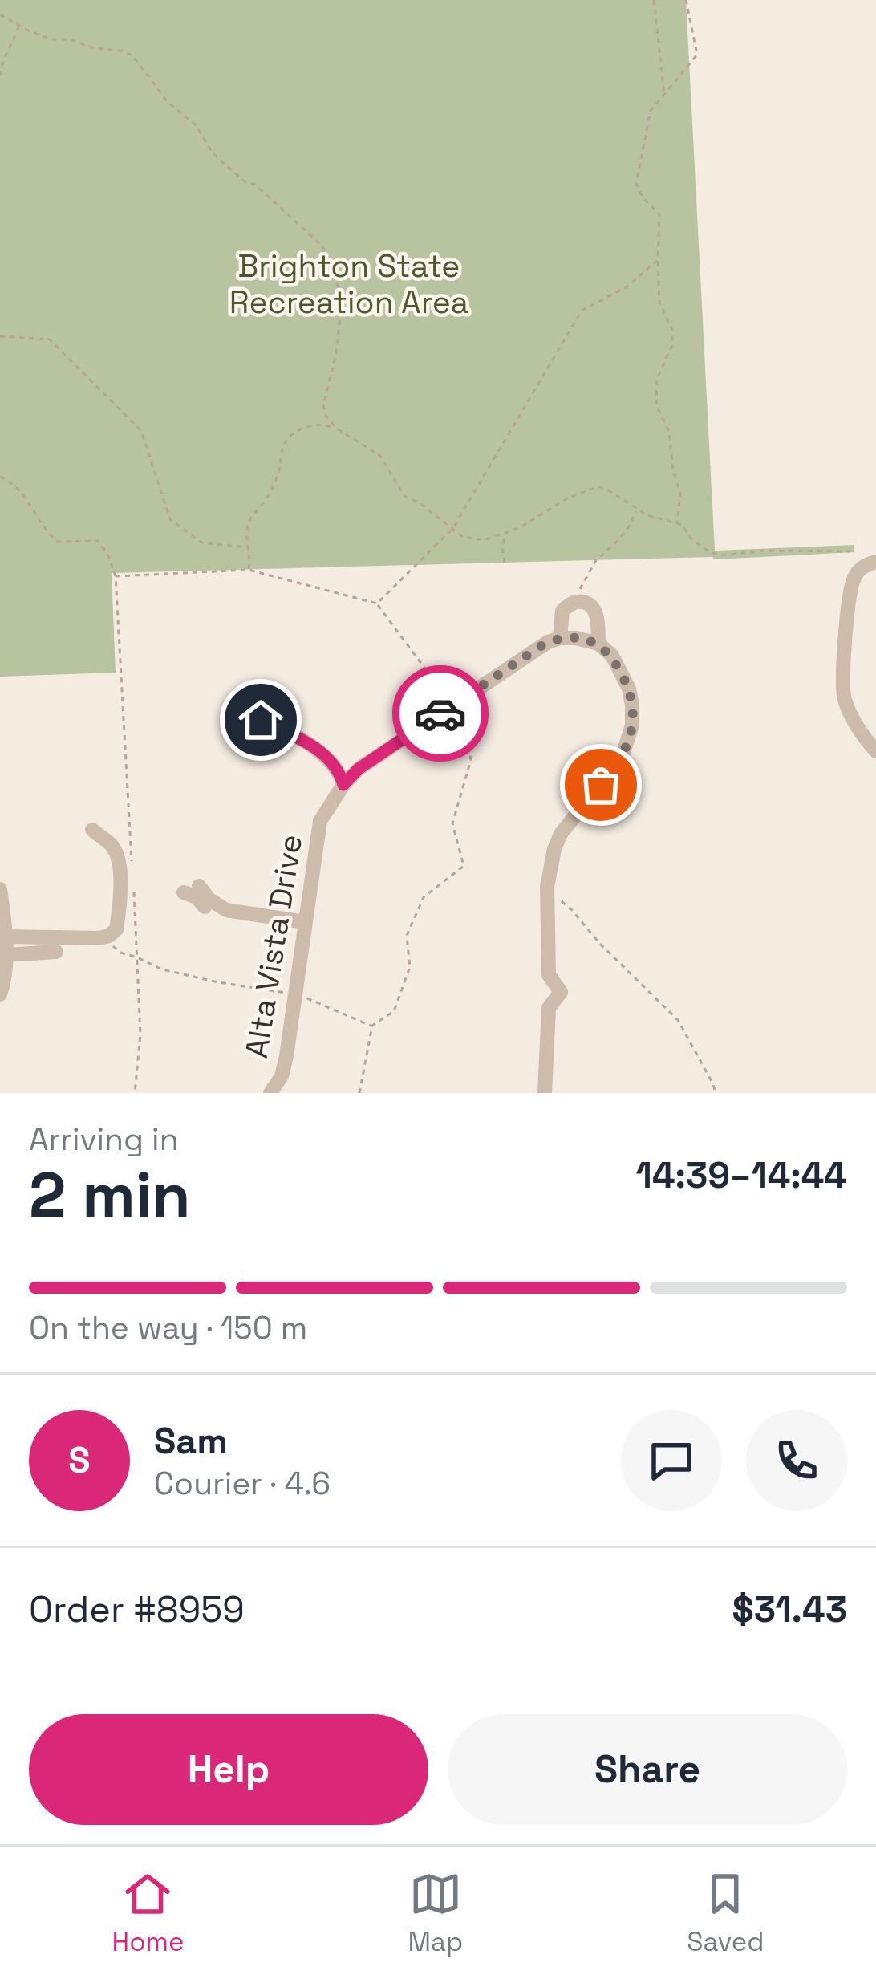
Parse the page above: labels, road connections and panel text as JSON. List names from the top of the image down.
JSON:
{
  "streets": {
    "street": ["Alta Vista Drive"]
  },
  "parks": ["Brighton State Recreation Area"],
  "page": {
    "heading": ["2 min", "Arriving in", "14:39–14:44"],
    "panel": [
      "Sam",
      "Courier · 4.6",
      "Order #8959",
      "$31.43"
    ],
    "bar": "On the way · 150 m",
    "round": "S",
    "buttons": ["Help", "Share"],
    "tabs": ["Home", "Map", "Saved"]
  }
}
